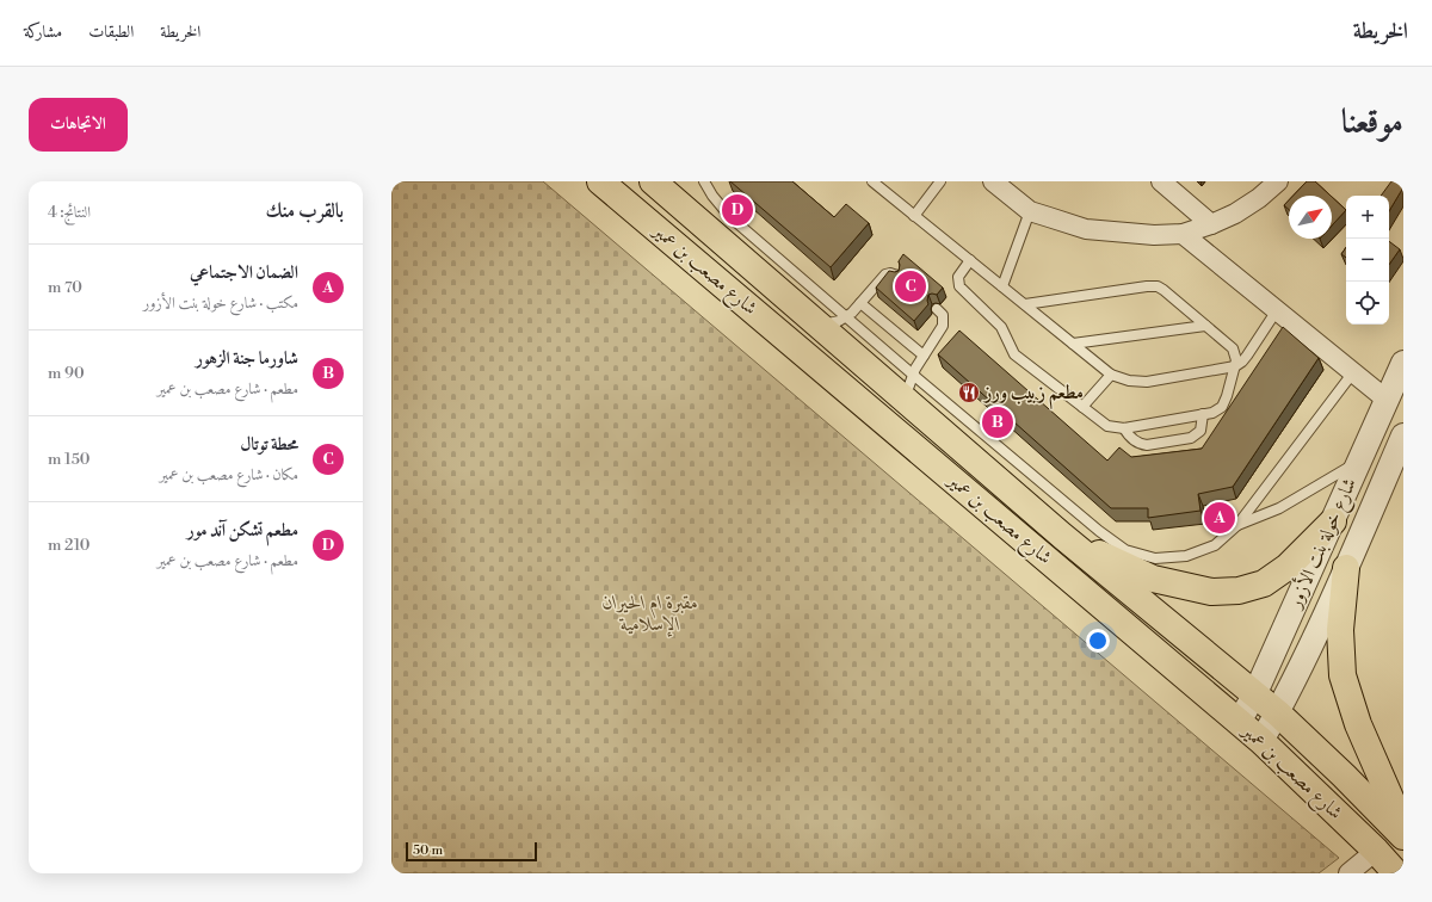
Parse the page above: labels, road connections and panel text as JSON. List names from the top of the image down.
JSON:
{
  "streets": {
    "highway": ["شارع مصعب بن عمير"],
    "street": ["شارع خولة بنت الأزور"]
  },
  "crossings": [
    ["شارع مصعب بن عمير", "شارع خولة بنت الأزور"]
  ],
  "parks": ["مقبرة ام الحيران الإسلامية"],
  "places": {
    "restaurant": ["مطعم زبيب ورز"]
  },
  "scale_bar": "50 m",
  "north": "top right",
  "page": {
    "header": "الخريطة",
    "nav": ["الخريطة", "الطبقات", "مشاركة"],
    "title": "موقعنا",
    "buttons": "الاتجاهات",
    "heading": ["بالقرب منك", "النتائج: 4"],
    "pins": [
      "D",
      "C",
      "B",
      "A"
    ],
    "map_buttons": ["+", "−"],
    "list": [
      {
        "mark": "A",
        "name": "الضمان الاجتماعي",
        "note": "مكتب · شارع خولة بنت الأزور",
        "value": "70 m"
      },
      {
        "mark": "B",
        "name": "شاورما جنة الزهور",
        "note": "مطعم · شارع مصعب بن عمير",
        "value": "90 m"
      },
      {
        "mark": "C",
        "name": "محطة توتال",
        "note": "مكان · شارع مصعب بن عمير",
        "value": "150 m"
      },
      {
        "mark": "D",
        "name": "مطعم تشكن آند مور",
        "note": "مطعم · شارع مصعب بن عمير",
        "value": "210 m"
      }
    ],
    "scale": "50 m"
  }
}
